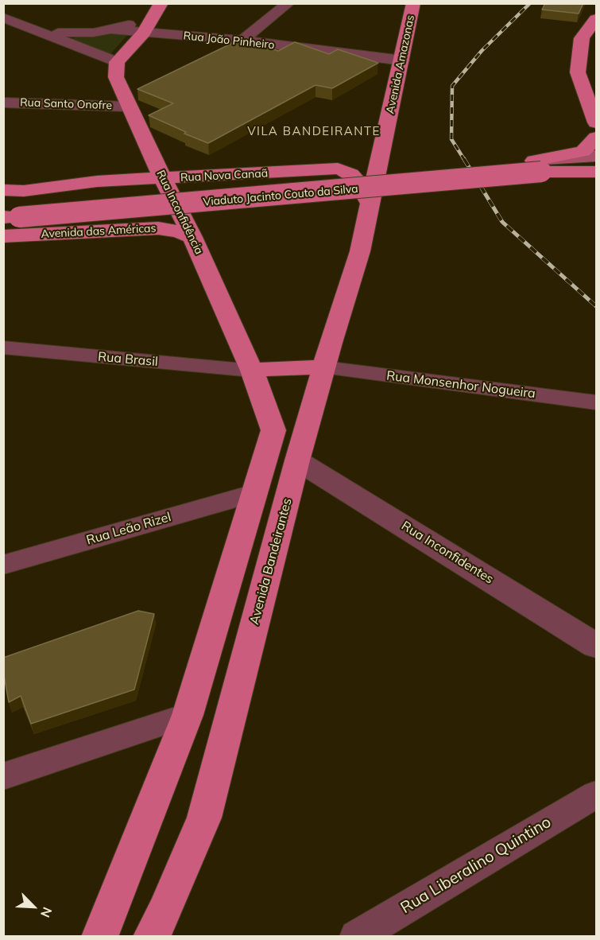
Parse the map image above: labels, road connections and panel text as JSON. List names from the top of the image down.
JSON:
{
  "streets": {
    "main road": [
      "Avenida Amazonas",
      "Rua Nova Canaã",
      "Viaduto Jacinto Couto da Silva",
      "Rua Inconfidência",
      "Avenida das Américas",
      "Avenida Bandeirantes"
    ],
    "street": [
      "Rua João Pinheiro",
      "Rua Santo Onofre",
      "Rua Brasil",
      "Rua Monsenhor Nogueira",
      "Rua Leão Rizel",
      "Rua Inconfidentes",
      "Rua Liberalino Quintino"
    ]
  },
  "crossings": [
    ["Rua João Pinheiro", "Avenida Amazonas"],
    ["Avenida Amazonas", "Avenida Bandeirantes"],
    ["Rua Santo Onofre", "Rua Inconfidência"],
    ["Rua Nova Canaã", "Rua Inconfidência"],
    ["Rua Nova Canaã", "Avenida Bandeirantes"],
    ["Rua Inconfidência", "Avenida das Américas"],
    ["Rua Inconfidência", "Rua Brasil"],
    ["Rua Inconfidência", "Rua Leão Rizel"],
    ["Rua Monsenhor Nogueira", "Avenida Bandeirantes"],
    ["Rua Inconfidentes", "Avenida Bandeirantes"]
  ],
  "districts": ["VILA BANDEIRANTE"],
  "north": "bottom right"
}
